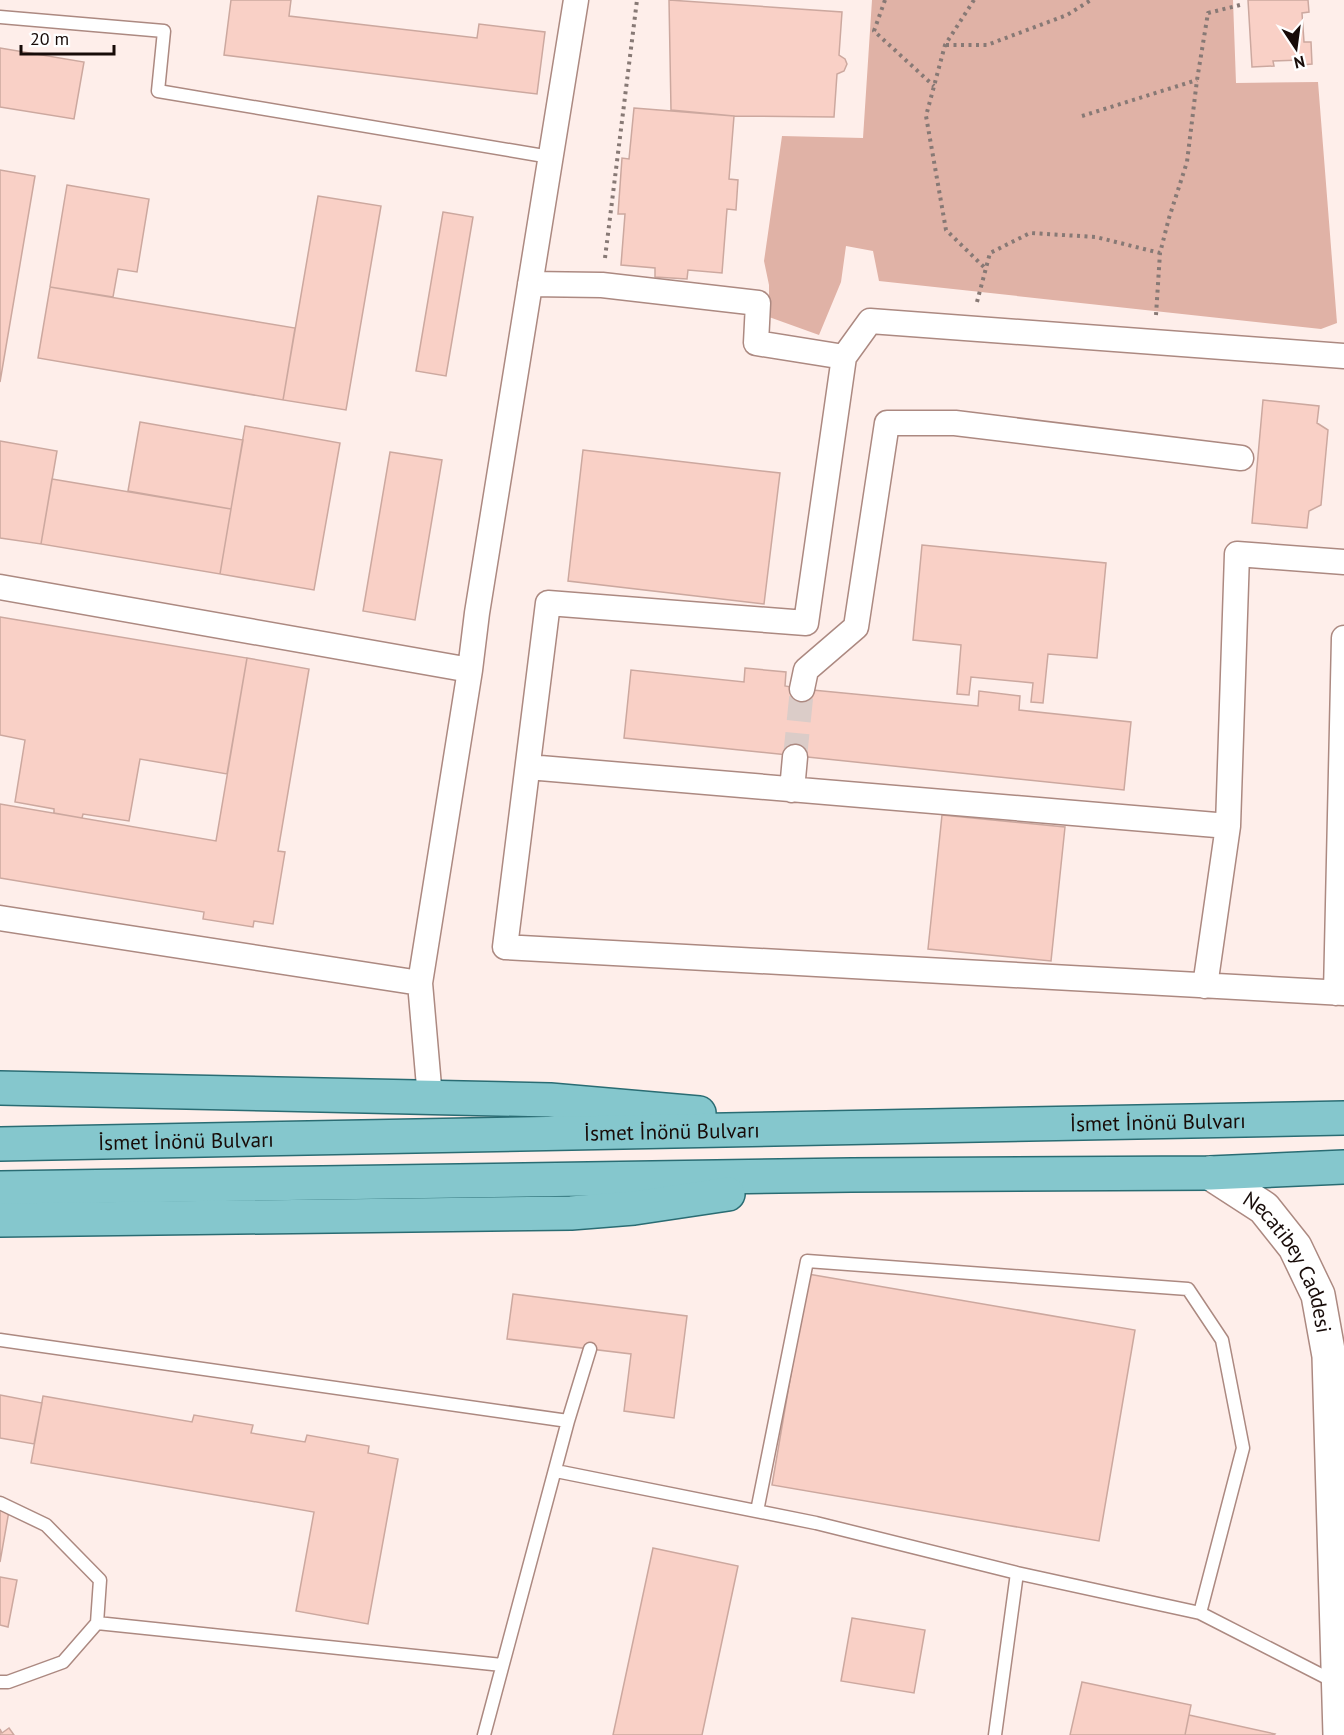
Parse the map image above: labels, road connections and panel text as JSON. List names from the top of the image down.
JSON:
{
  "streets": {
    "main road": ["İsmet İnönü Bulvarı", "Necatibey Caddesi"]
  },
  "scale_bar": "20 m",
  "north": "bottom"
}
